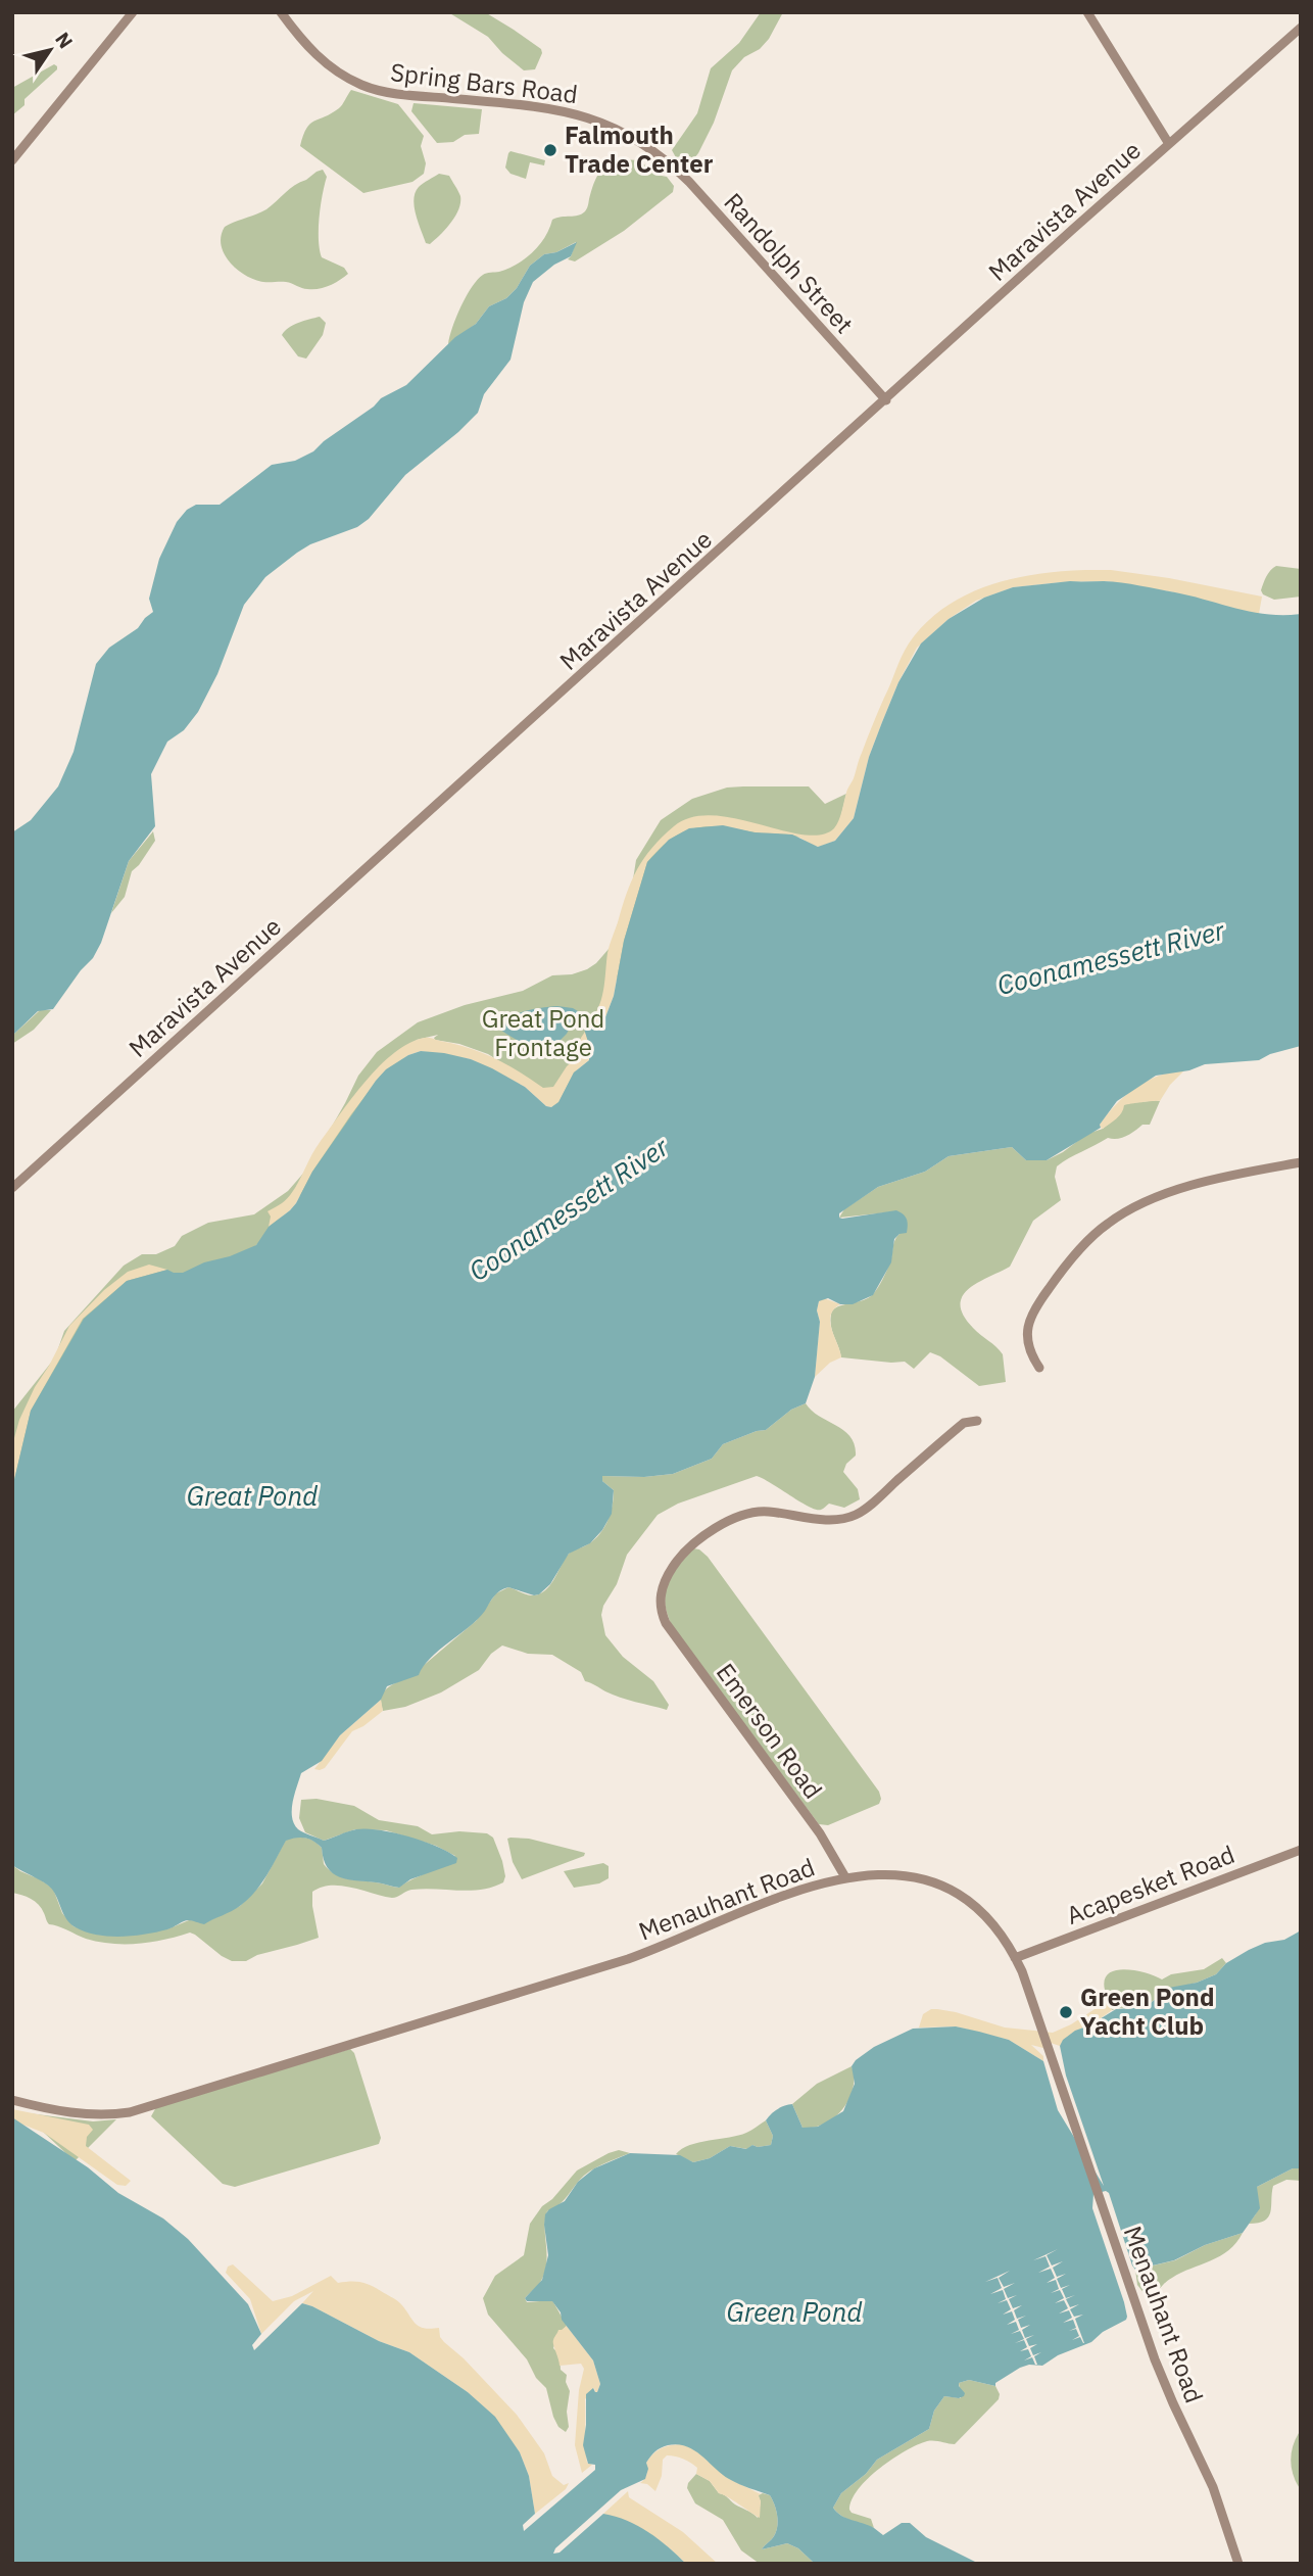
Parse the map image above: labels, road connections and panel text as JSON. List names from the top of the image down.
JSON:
{
  "streets": {
    "main road": [
      "Spring Bars Road",
      "Maravista Avenue",
      "Randolph Street",
      "Emerson Road",
      "Acapesket Road",
      "Menauhant Road"
    ]
  },
  "crossings": [
    ["Spring Bars Road", "Randolph Street"],
    ["Maravista Avenue", "Randolph Street"],
    ["Emerson Road", "Menauhant Road"],
    ["Acapesket Road", "Menauhant Road"]
  ],
  "water": ["Coonamessett River", "Great Pond", "Green Pond"],
  "parks": ["Great Pond Frontage"],
  "places": ["Falmouth Trade Center", "Green Pond Yacht Club"],
  "north": "top right"
}
